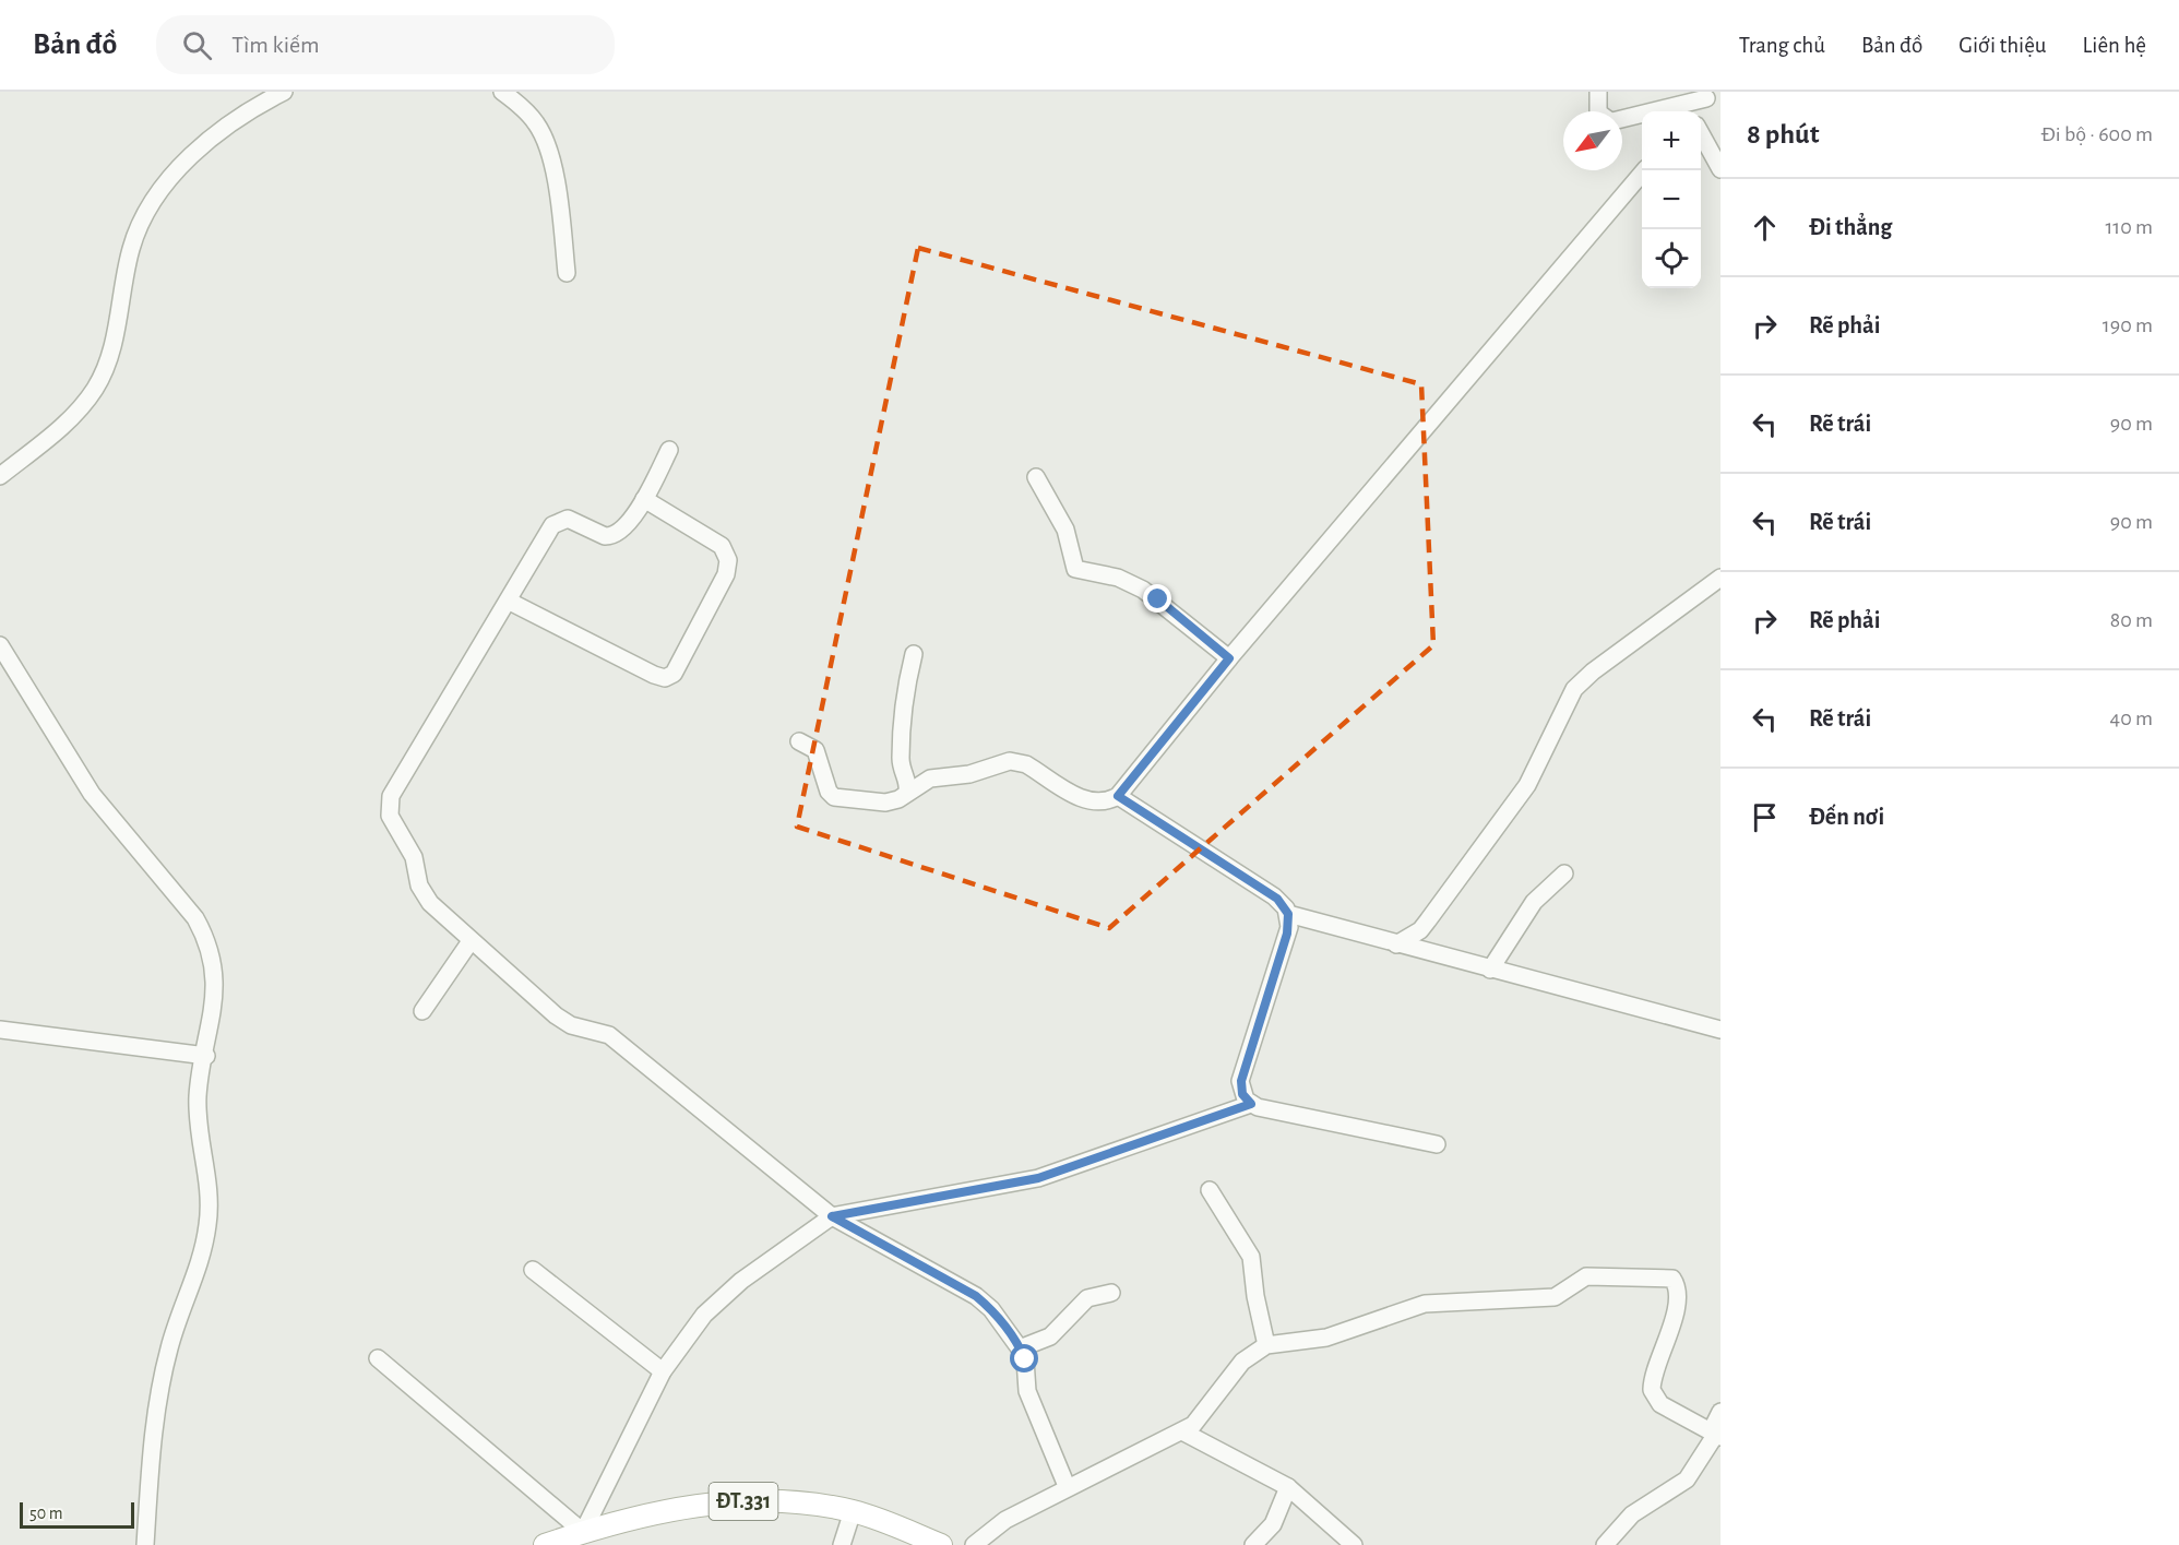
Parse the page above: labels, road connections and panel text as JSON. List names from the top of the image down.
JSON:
{
  "streets": {
    "main road": ["ĐT.331"]
  },
  "scale_bar": "50 m",
  "north": "bottom left",
  "page": {
    "header": "Bản đồ",
    "search": "Tìm kiếm",
    "nav": [
      "Trang chủ",
      "Bản đồ",
      "Giới thiệu",
      "Liên hệ"
    ],
    "heading": ["8 phút", "Đi bộ · 600 m"],
    "map_buttons": ["+", "−"],
    "list": [
      ["Đi thẳng", "110 m"],
      ["Rẽ phải", "190 m"],
      ["Rẽ trái", "90 m"],
      ["Rẽ trái", "90 m"],
      ["Rẽ phải", "80 m"],
      ["Rẽ trái", "40 m"],
      "Đến nơi"
    ],
    "scale": "50 m"
  }
}
